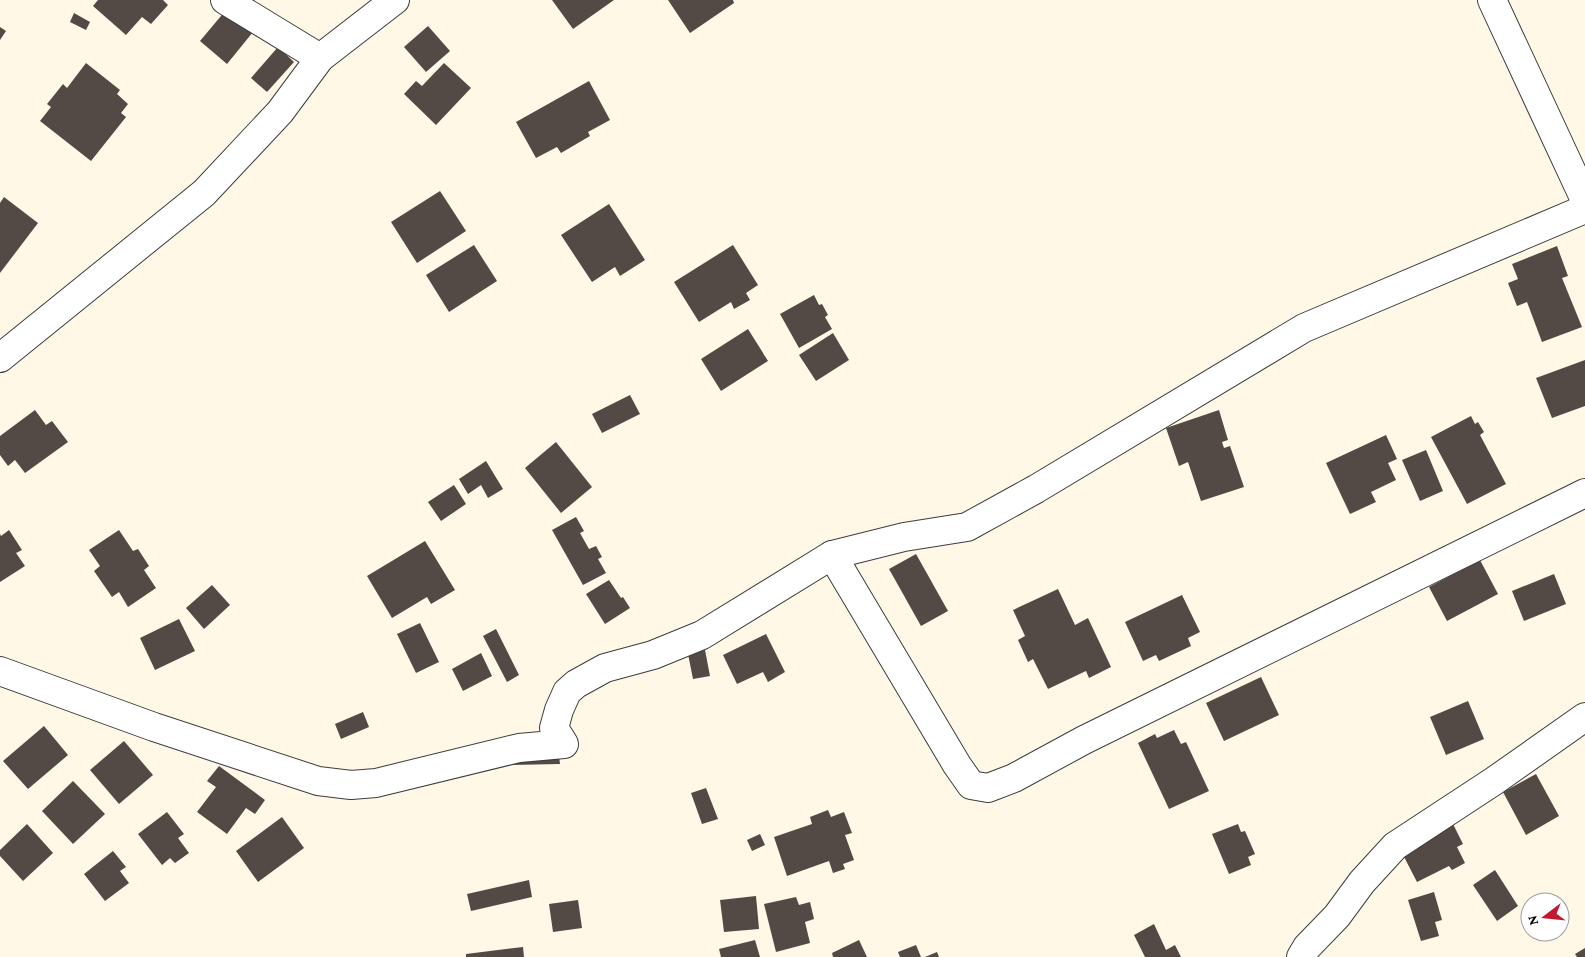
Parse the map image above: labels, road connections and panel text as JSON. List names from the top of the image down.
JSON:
{
  "north": "left"
}
